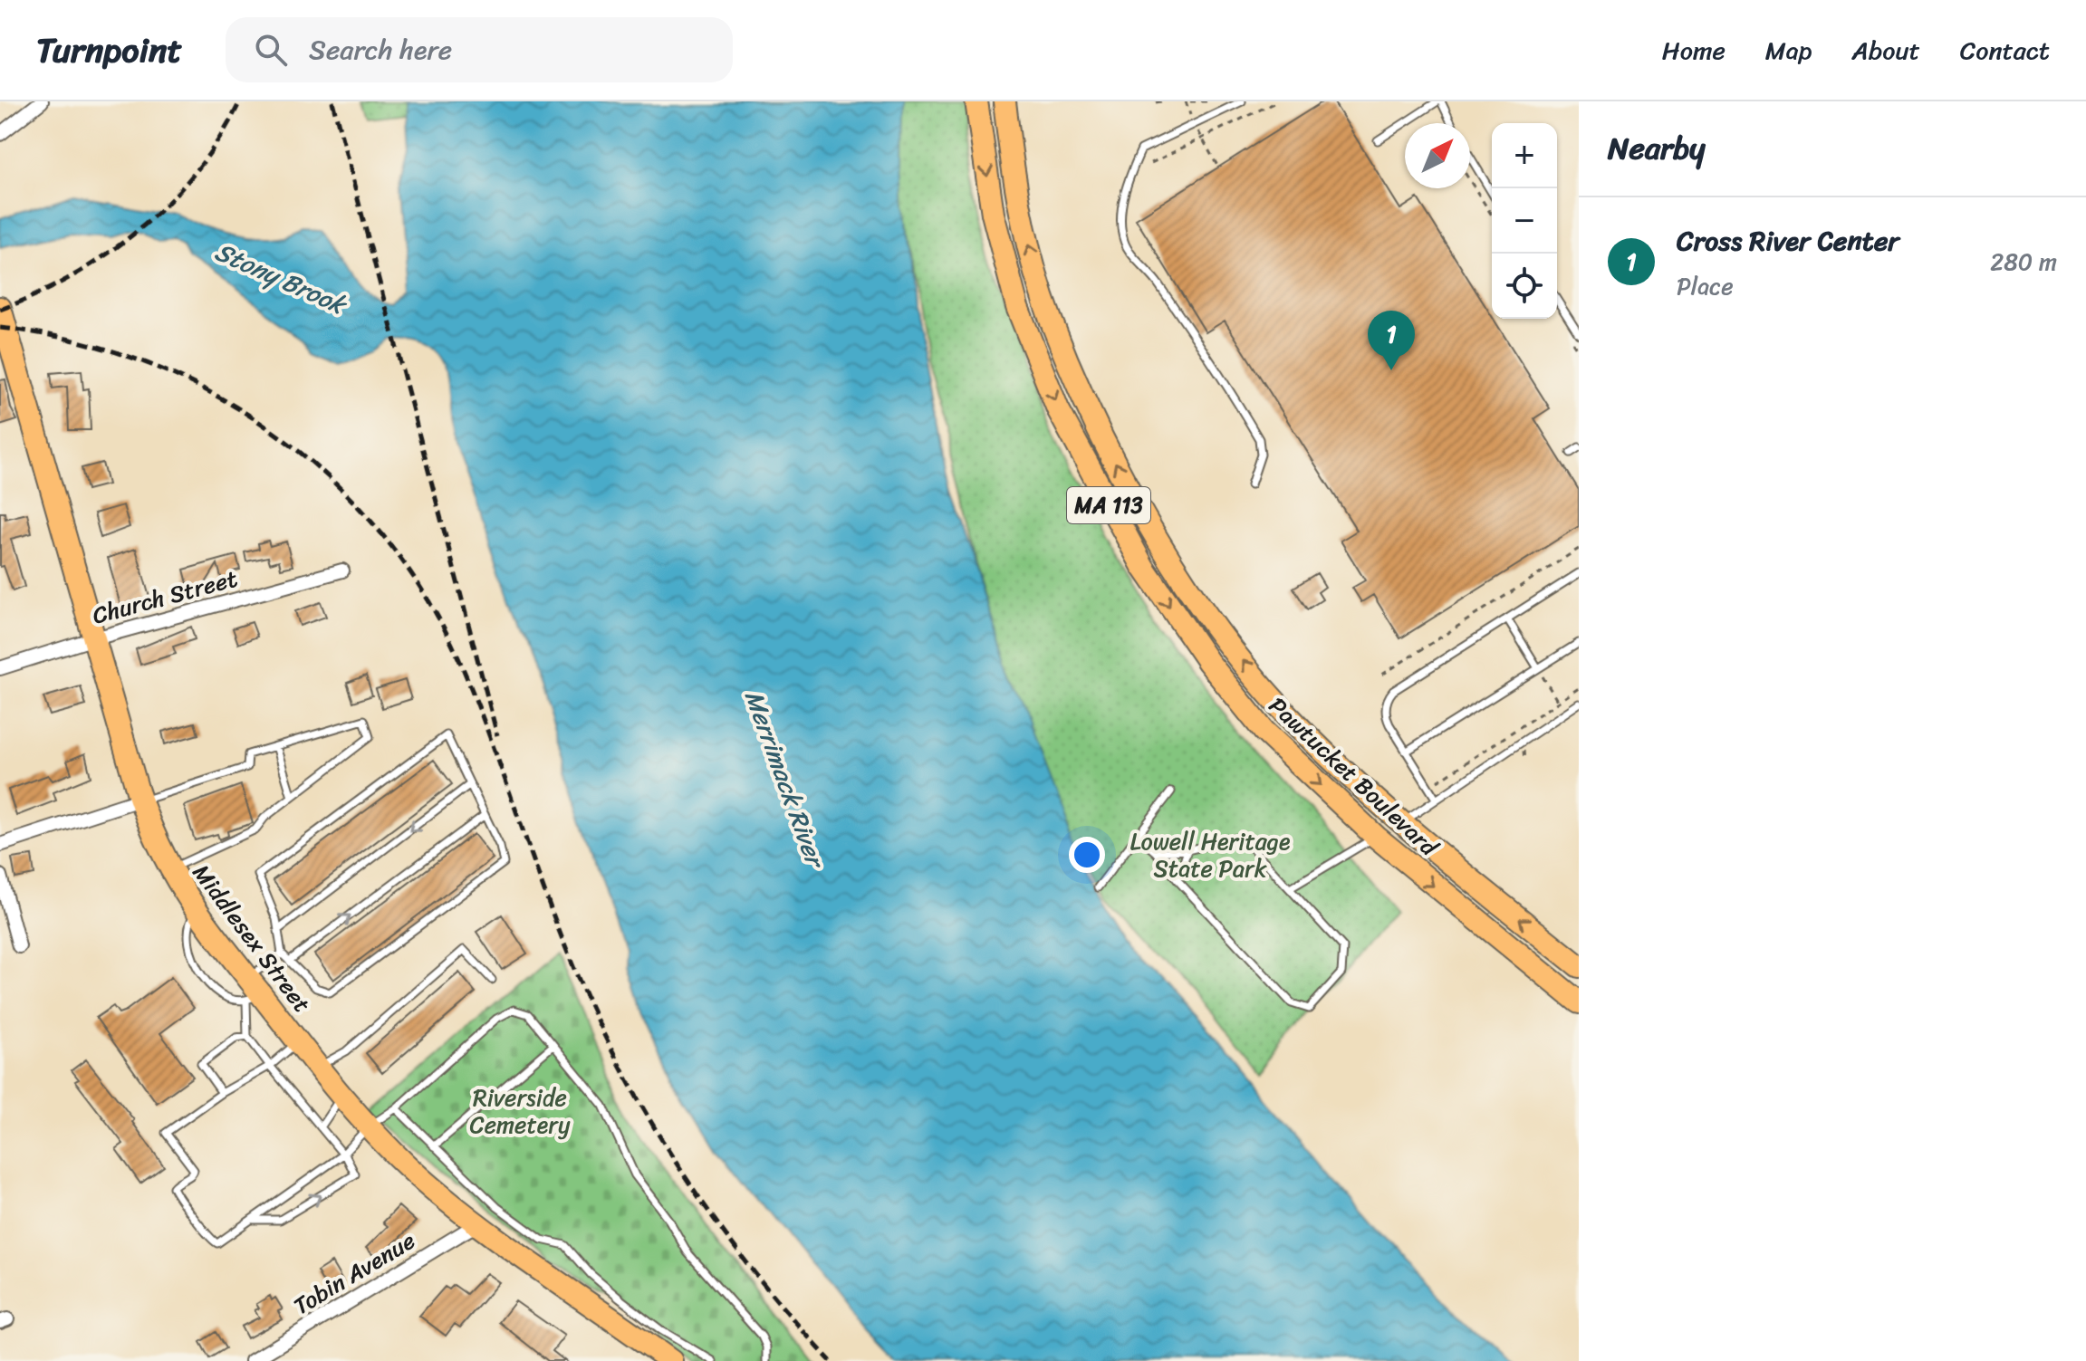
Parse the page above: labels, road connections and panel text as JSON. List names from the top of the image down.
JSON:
{
  "streets": {
    "main road": ["MA 113", "Pawtucket Boulevard", "Middlesex Street"],
    "street": ["Church Street", "Tobin Avenue"]
  },
  "crossings": [
    ["Church Street", "Middlesex Street"],
    ["Middlesex Street", "Tobin Avenue"]
  ],
  "water": ["Stony Brook", "Merrimack River"],
  "parks": ["Lowell Heritage State Park", "Riverside Cemetery"],
  "north": "top right",
  "page": {
    "header": "Turnpoint",
    "search": "Search here",
    "nav": [
      "Home",
      "Map",
      "About",
      "Contact"
    ],
    "heading": "Nearby",
    "map_buttons": ["+", "−"],
    "list": [
      {
        "mark": "1",
        "name": "Cross River Center",
        "note": "Place",
        "value": "280 m"
      }
    ],
    "pins": "1"
  }
}
